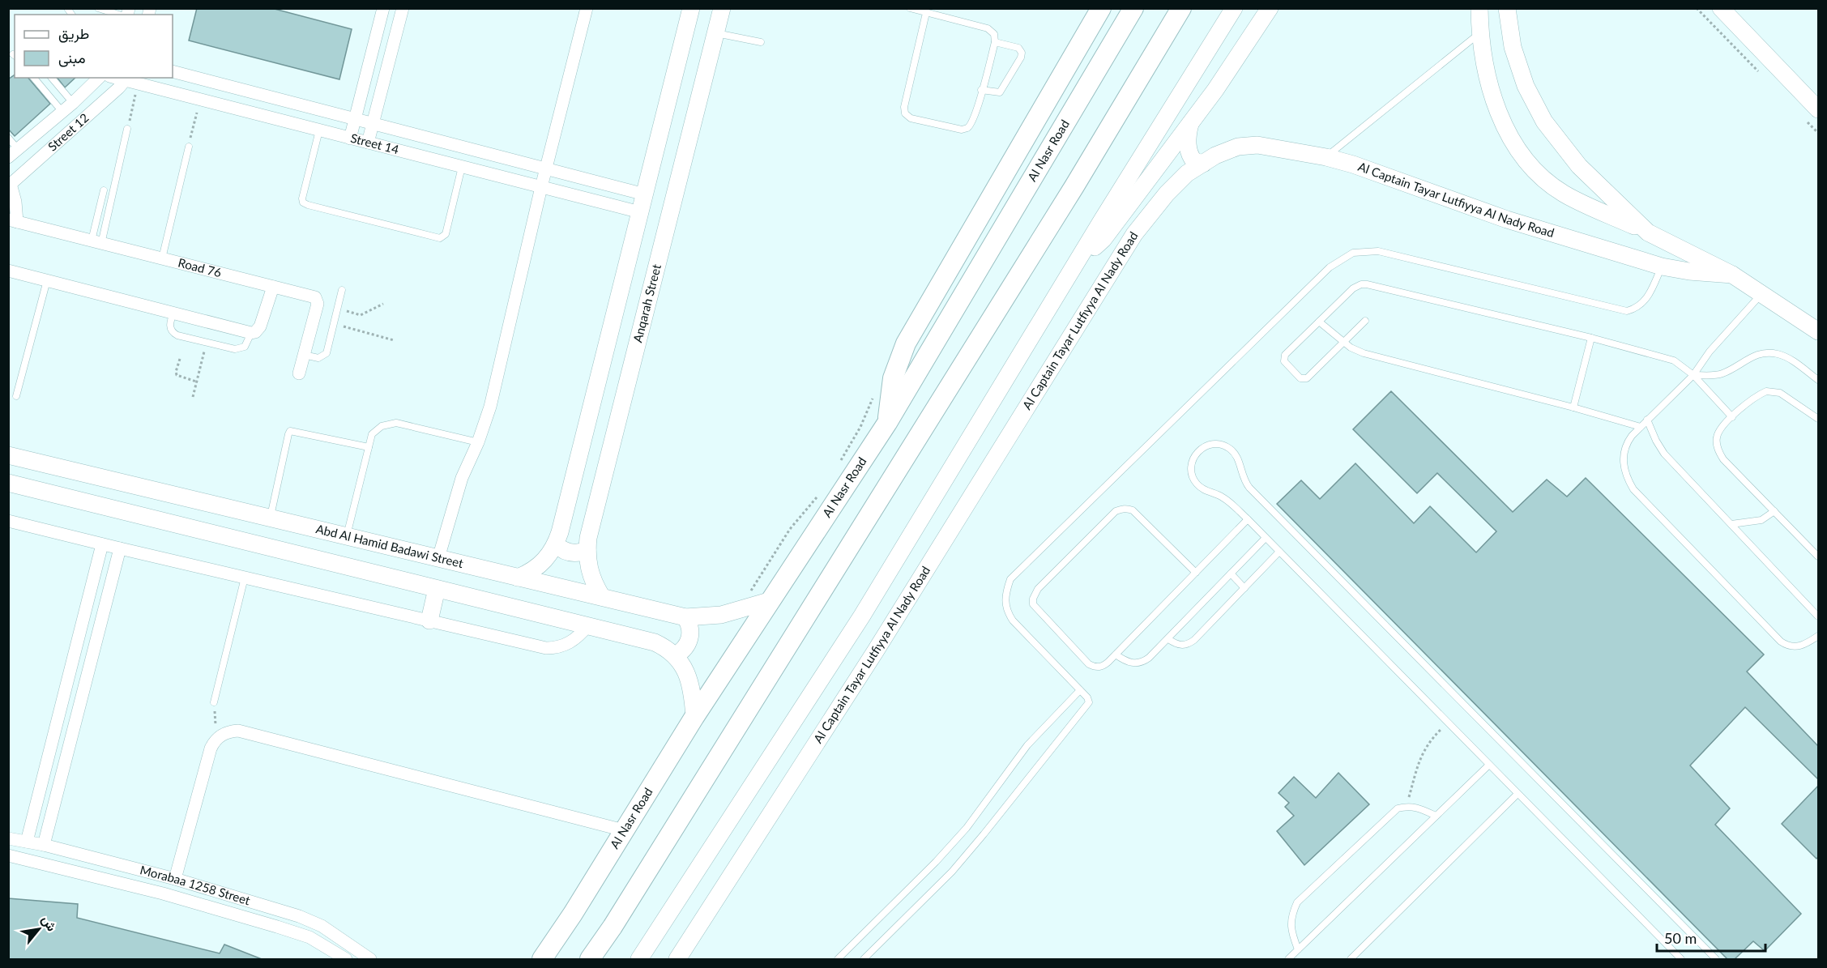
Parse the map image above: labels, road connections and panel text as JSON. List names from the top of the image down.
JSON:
{
  "streets": {
    "main road": [
      "Al Nasr Road",
      "Al Captain Tayar Lutfiyya Al Nady Road",
      "Anqarah Street",
      "Abd Al Hamid Badawi Street"
    ],
    "street": [
      "Street 12",
      "Street 14",
      "Road 76",
      "Morabaa 1258 Street"
    ]
  },
  "crossings": [
    ["Street 12", "Street 14"],
    ["Al Nasr Road", "Abd Al Hamid Badawi Street"],
    ["Anqarah Street", "Abd Al Hamid Badawi Street"]
  ],
  "legend": ["طريق", "مبنى"],
  "scale_bar": "50 m",
  "north": "top right"
}
